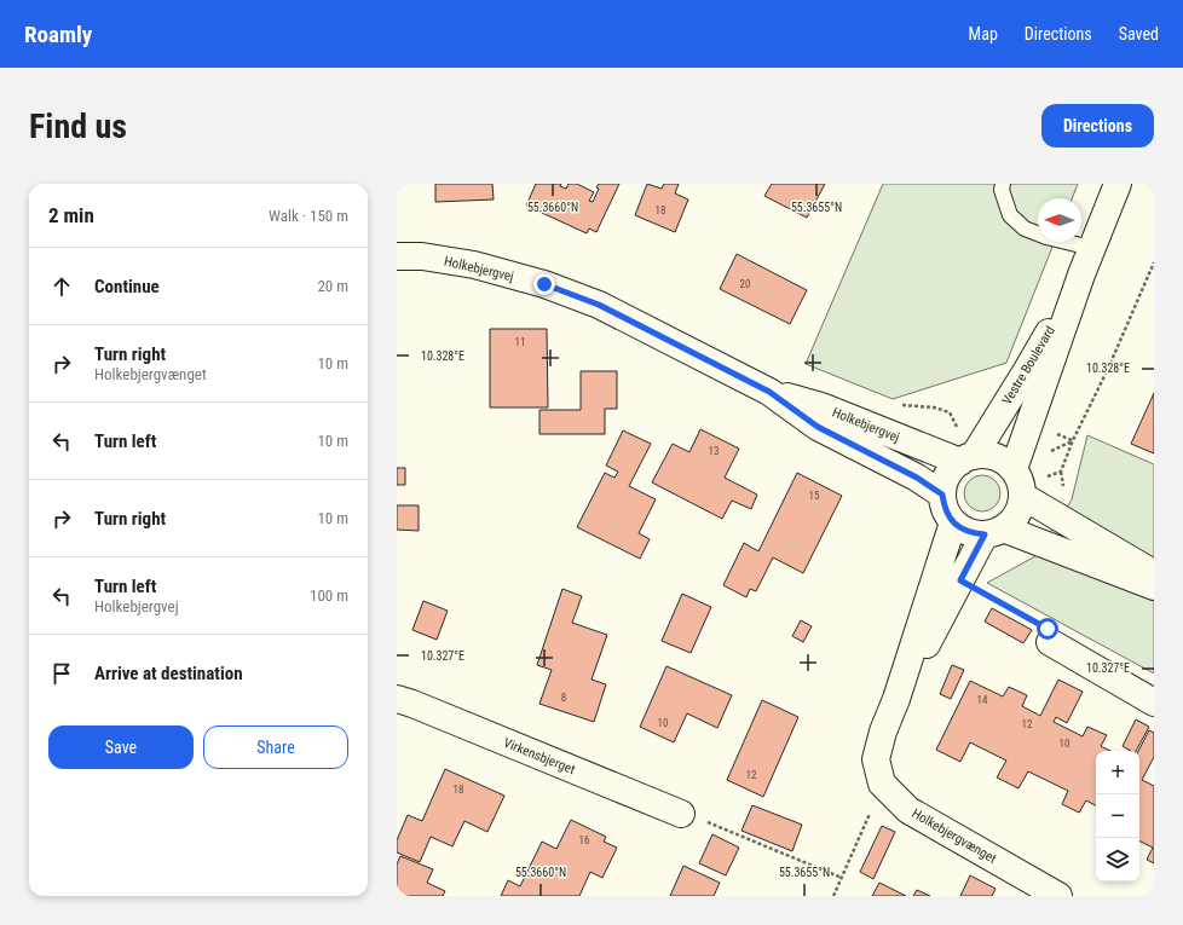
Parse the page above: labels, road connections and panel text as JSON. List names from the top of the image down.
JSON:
{
  "streets": {
    "street": [
      "Holkebjergvej",
      "Vestre Boulevard",
      "Virkensbjerget",
      "Holkebjergvænget"
    ]
  },
  "crossings": [
    ["Holkebjergvej", "Vestre Boulevard"]
  ],
  "house_numbers": [
    "18",
    "20",
    "11",
    "13",
    "15",
    "8",
    "14",
    "10",
    "12",
    "10",
    "12",
    "18",
    "16"
  ],
  "north": "left",
  "page": {
    "header": "Roamly",
    "nav": ["Map", "Directions", "Saved"],
    "buttons": [
      "Directions",
      ["Save", "Share"]
    ],
    "title": "Find us",
    "heading": ["2 min", "Walk · 150 m"],
    "list": [
      ["Continue", "20 m"],
      ["Turn right", "Holkebjergvænget", "10 m"],
      ["Turn left", "10 m"],
      ["Turn right", "10 m"],
      ["Turn left", "Holkebjergvej", "100 m"],
      "Arrive at destination"
    ],
    "map_buttons": ["+", "−"]
  },
  "coordinates": [
    "55.3660°N",
    "55.3655°N",
    "10.328°E",
    "10.327°E"
  ]
}
